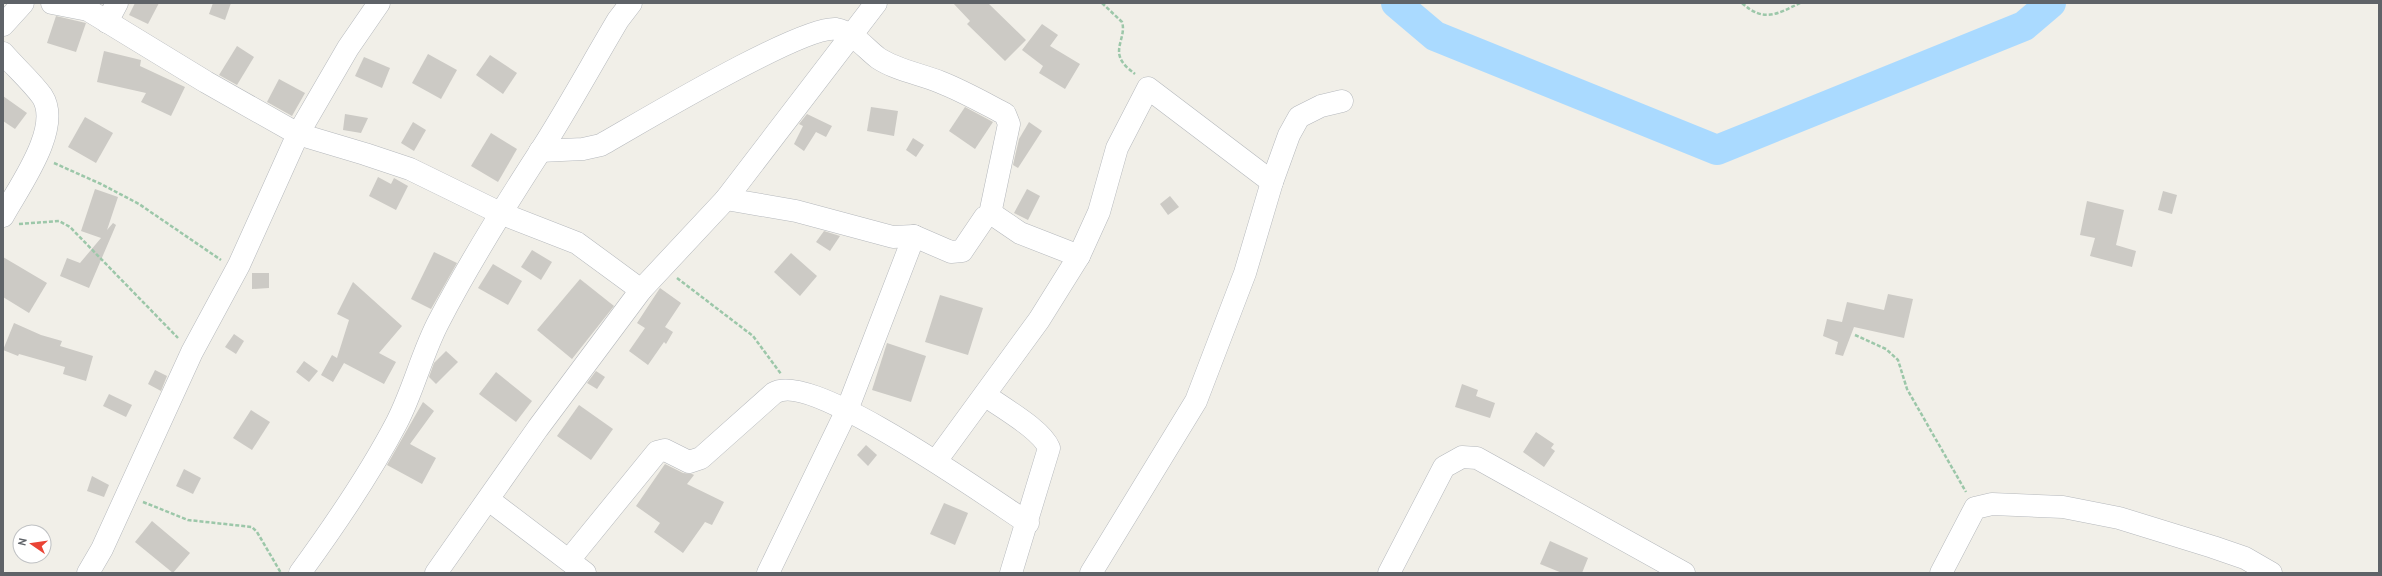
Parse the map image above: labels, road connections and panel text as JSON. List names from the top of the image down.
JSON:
{
  "north": "left"
}
